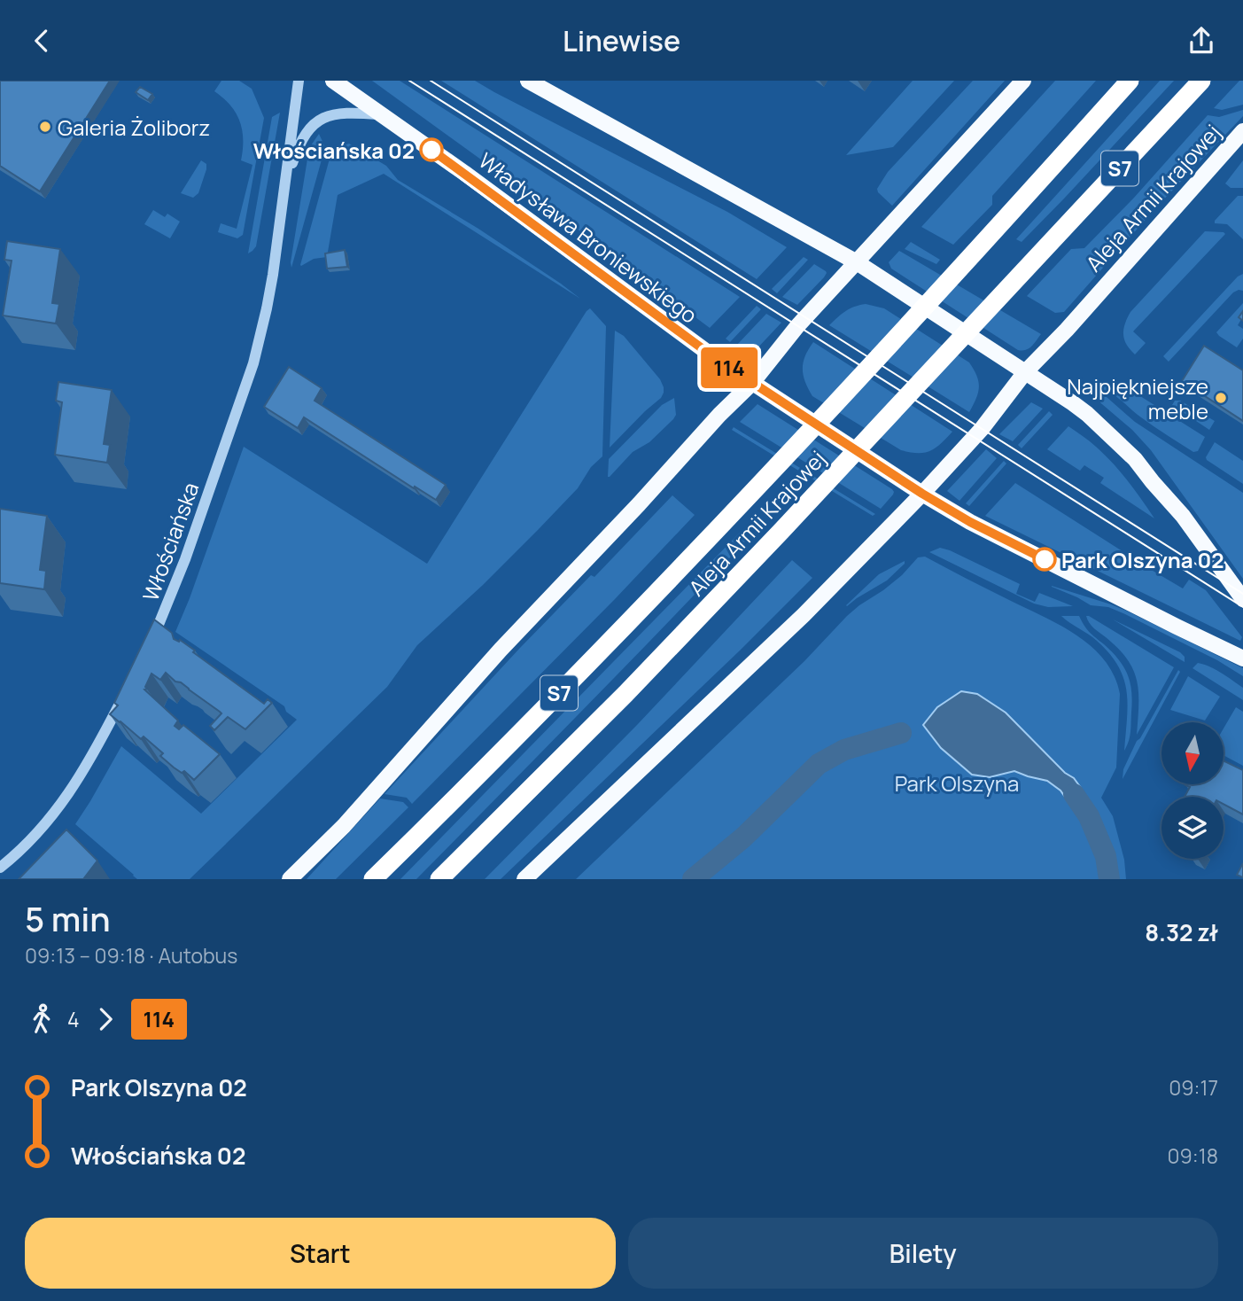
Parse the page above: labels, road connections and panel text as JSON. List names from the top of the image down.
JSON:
{
  "streets": {
    "highway": ["S7", "Aleja Armii Krajowej"],
    "main road": ["Władysława Broniewskiego"],
    "street": ["Włościańska"]
  },
  "crossings": [
    ["Aleja Armii Krajowej", "Władysława Broniewskiego"],
    ["Władysława Broniewskiego", "Włościańska"]
  ],
  "parks": ["Park Olszyna"],
  "places": [
    "Galeria Żoliborz",
    "Włościańska 02",
    "Najpiękniejsze meble",
    "Park Olszyna 02"
  ],
  "lines": ["bus line 114"],
  "north": "bottom",
  "page": {
    "header": "Linewise",
    "on_map": "114",
    "heading": ["5 min", "09:13 – 09:18 · Autobus", "8.32 zł"],
    "legs": ["4", "114"],
    "list": [
      {
        "name": "Park Olszyna 02",
        "value": "09:17"
      },
      {
        "name": "Włościańska 02",
        "value": "09:18"
      }
    ],
    "buttons": ["Start", "Bilety"]
  }
}
